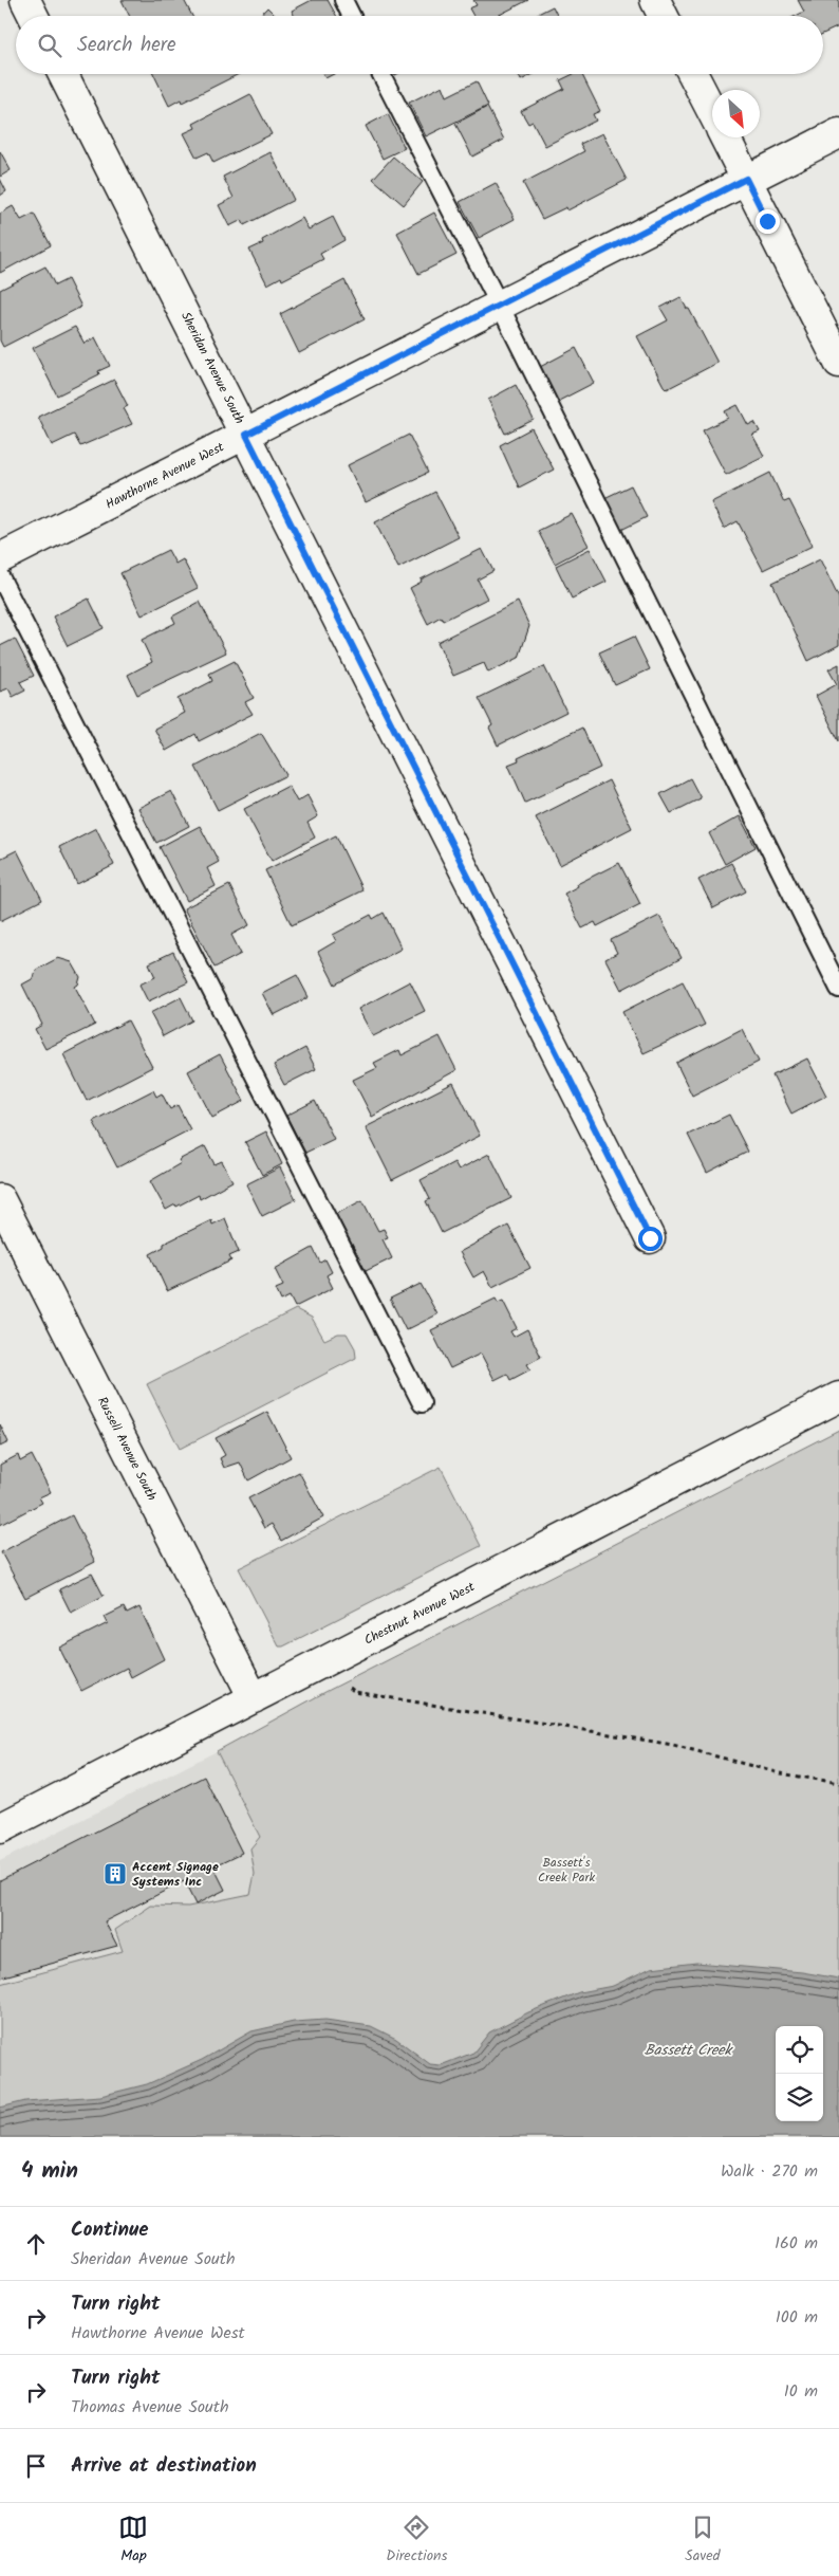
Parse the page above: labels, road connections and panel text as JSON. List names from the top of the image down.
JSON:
{
  "streets": {
    "street": [
      "Sheridan Avenue South",
      "Hawthorne Avenue West",
      "Russell Avenue South",
      "Chestnut Avenue West"
    ]
  },
  "crossings": [
    ["Sheridan Avenue South", "Hawthorne Avenue West"],
    ["Russell Avenue South", "Chestnut Avenue West"]
  ],
  "water": ["Bassett Creek"],
  "parks": ["Bassett's Creek Park"],
  "places": {
    "building": ["Accent Signage Systems Inc"]
  },
  "north": "bottom right",
  "page": {
    "search": "Search here",
    "heading": ["4 min", "Walk · 270 m"],
    "list": [
      ["Continue", "Sheridan Avenue South", "160 m"],
      ["Turn right", "Hawthorne Avenue West", "100 m"],
      ["Turn right", "Thomas Avenue South", "10 m"],
      "Arrive at destination"
    ],
    "nav": ["Map", "Directions", "Saved"]
  }
}
